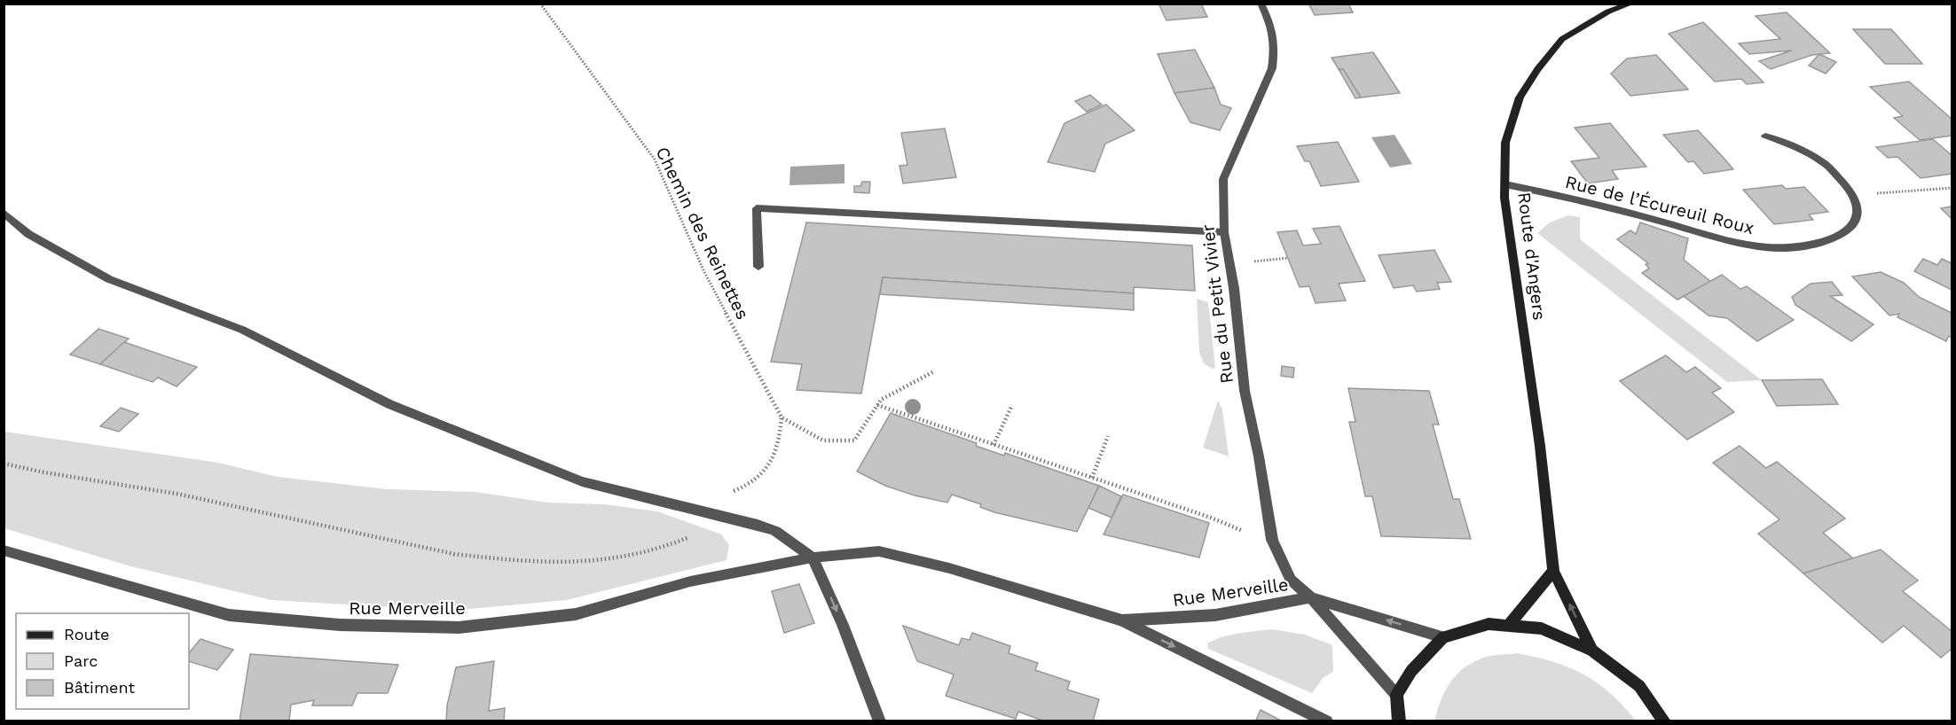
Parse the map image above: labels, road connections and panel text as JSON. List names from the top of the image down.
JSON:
{
  "streets": {
    "street": [
      "Rue de l’Écureuil Roux",
      "Route d'Angers",
      "Rue du Petit Vivier",
      "Rue Merveille"
    ],
    "path": ["Chemin des Reinettes"]
  },
  "crossings": [
    ["Rue de l’Écureuil Roux", "Route d'Angers"],
    ["Rue du Petit Vivier", "Rue Merveille"]
  ],
  "legend": ["Route", "Parc", "Bâtiment"]
}
